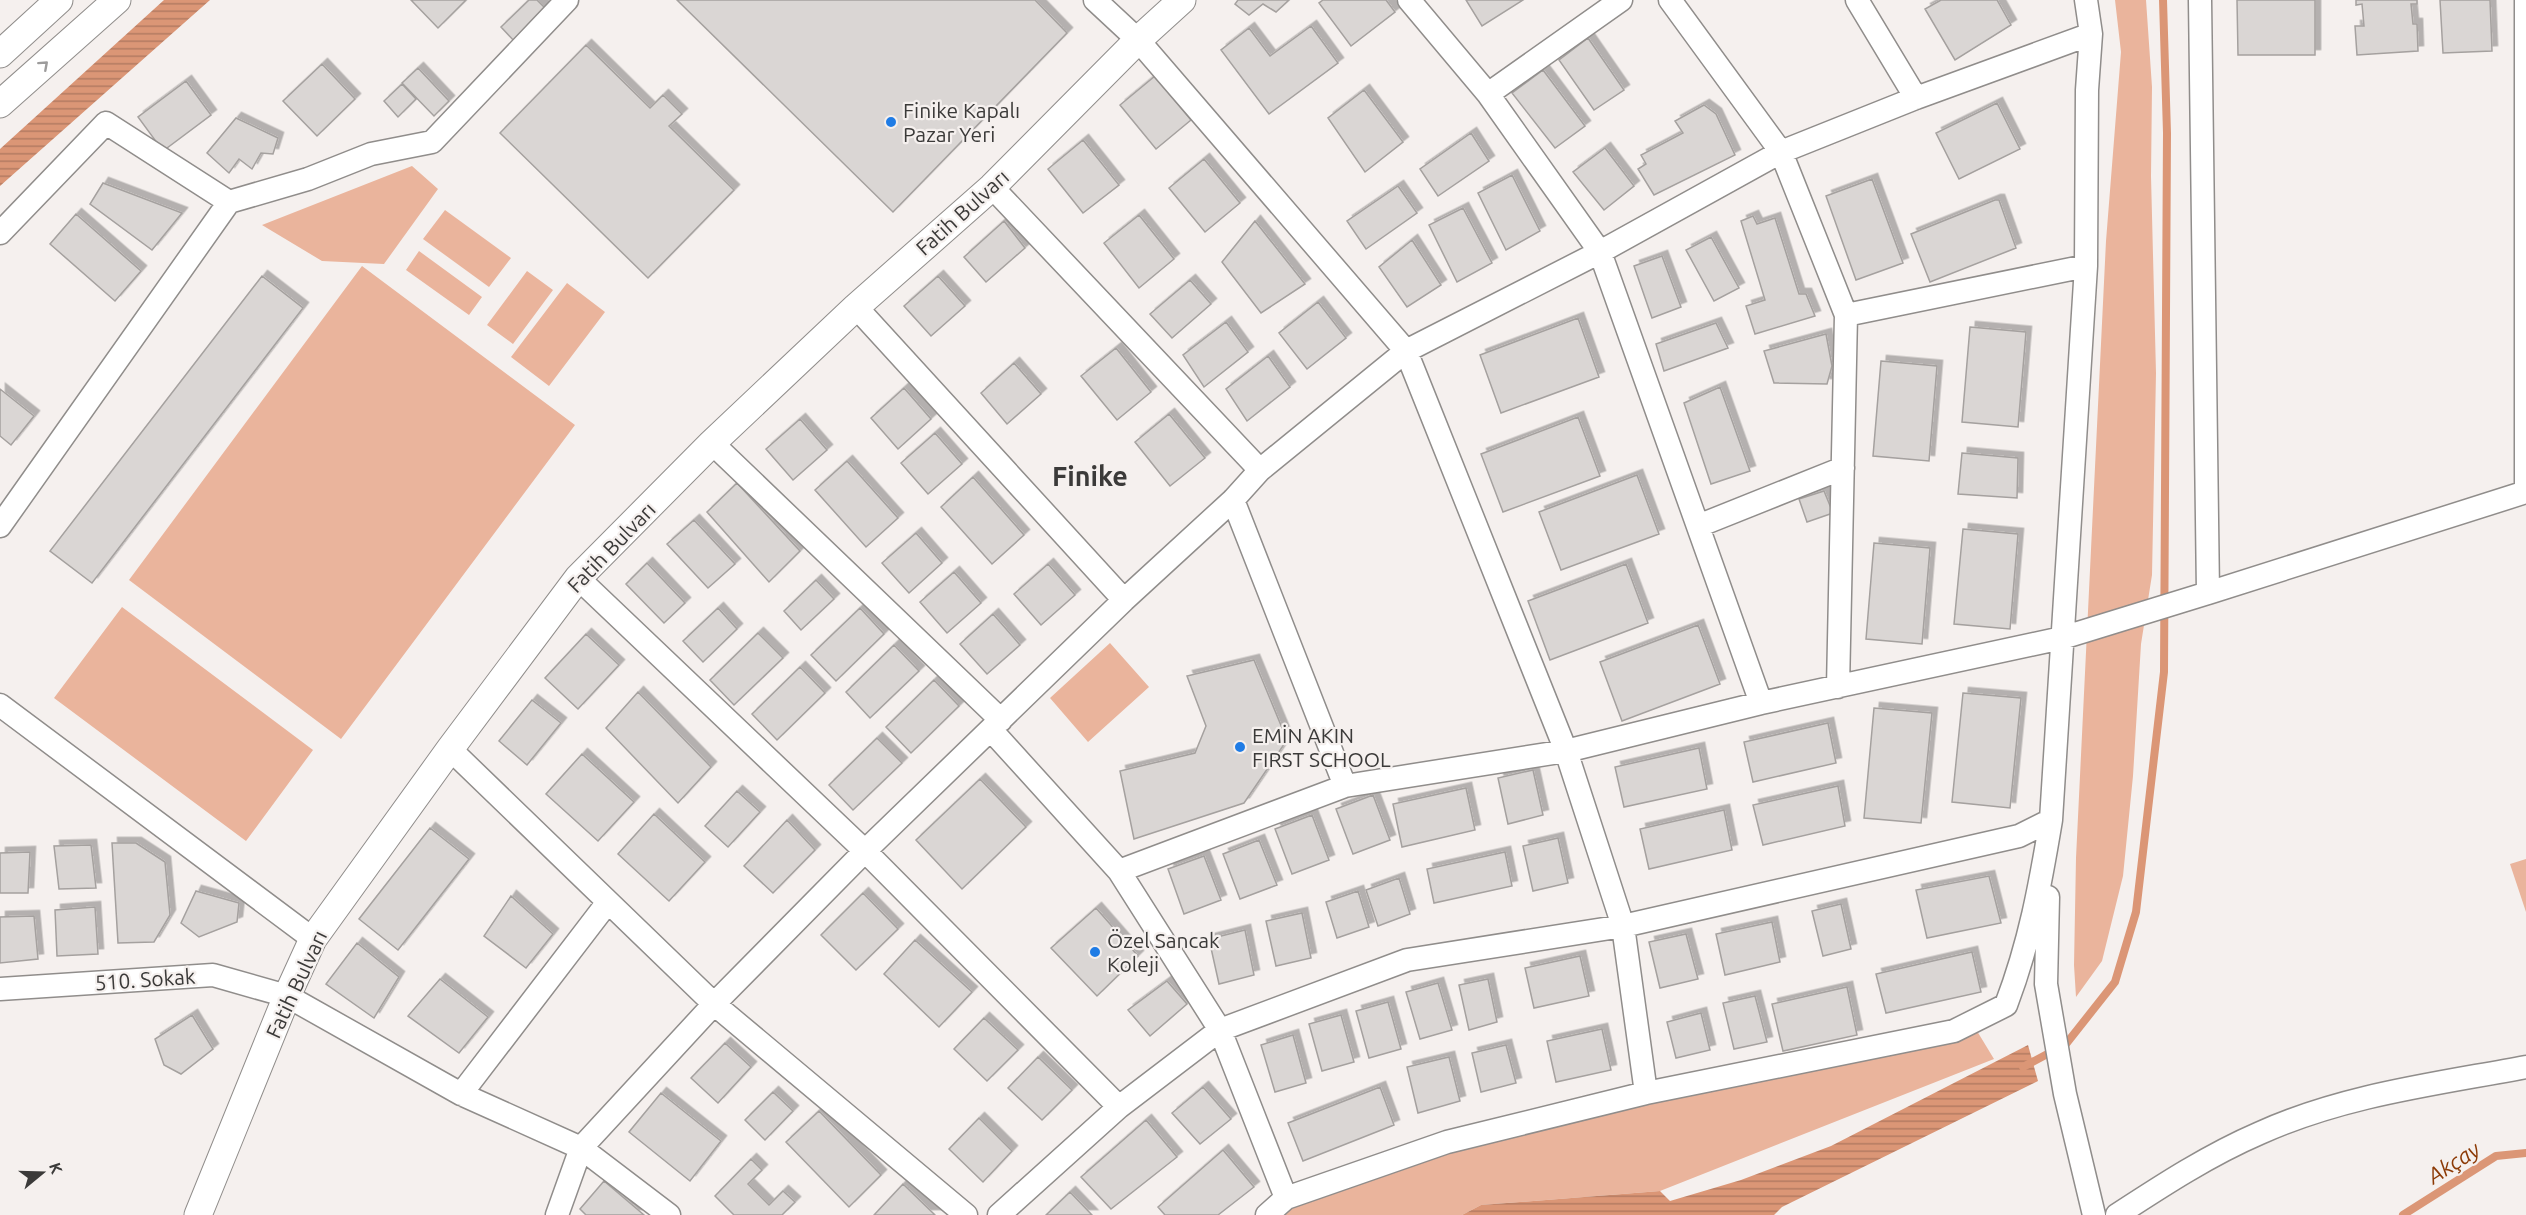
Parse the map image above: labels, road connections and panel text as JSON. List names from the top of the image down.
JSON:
{
  "streets": {
    "street": ["Fatih Bulvarı", "510. Sokak"]
  },
  "crossings": [
    ["Fatih Bulvarı", "510. Sokak"]
  ],
  "districts": ["Finike"],
  "water": ["Akçay"],
  "places": ["Finike Kapalı Pazar Yeri", "EMİN AKIN FIRST SCHOOL", "Özel Sancak Koleji"],
  "north": "right"
}
